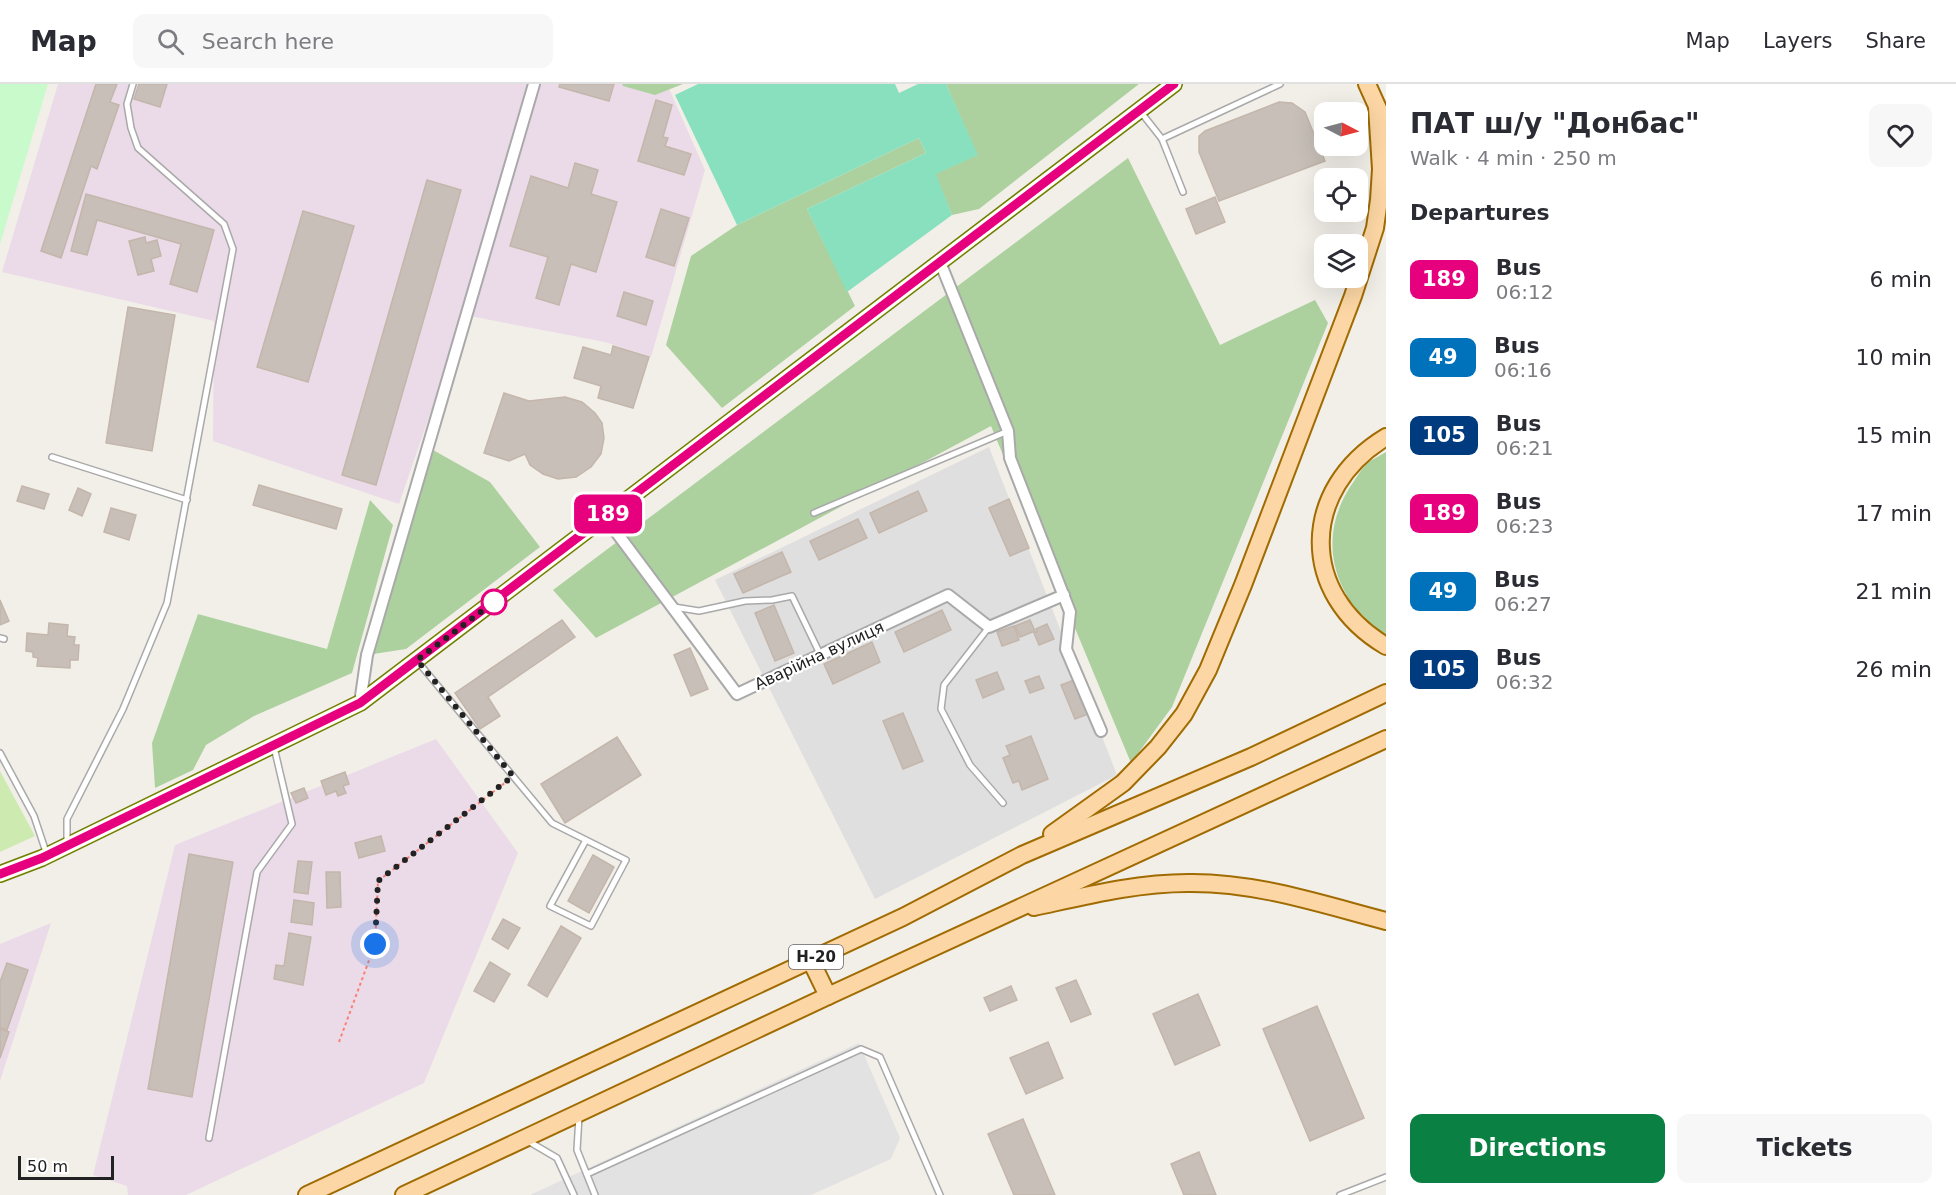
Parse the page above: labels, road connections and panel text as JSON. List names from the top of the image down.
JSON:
{
  "streets": {
    "main road": ["Н-20"],
    "street": ["Аварійна вулиця"]
  },
  "lines": ["bus line 189"],
  "scale_bar": "50 m",
  "north": "right",
  "page": {
    "header": "Map",
    "search": "Search here",
    "nav": ["Map", "Layers", "Share"],
    "on_map": "189",
    "heading": [
      ["ПАТ ш/у \"Донбас\"", "Walk · 4 min · 250 m"],
      "Departures"
    ],
    "list": [
      {
        "mark": "189",
        "name": "Bus",
        "note": "06:12",
        "value": "6 min"
      },
      {
        "mark": "49",
        "name": "Bus",
        "note": "06:16",
        "value": "10 min"
      },
      {
        "mark": "105",
        "name": "Bus",
        "note": "06:21",
        "value": "15 min"
      },
      {
        "mark": "189",
        "name": "Bus",
        "note": "06:23",
        "value": "17 min"
      },
      {
        "mark": "49",
        "name": "Bus",
        "note": "06:27",
        "value": "21 min"
      },
      {
        "mark": "105",
        "name": "Bus",
        "note": "06:32",
        "value": "26 min"
      }
    ],
    "buttons": ["Directions", "Tickets"],
    "scale": "50 m"
  }
}
